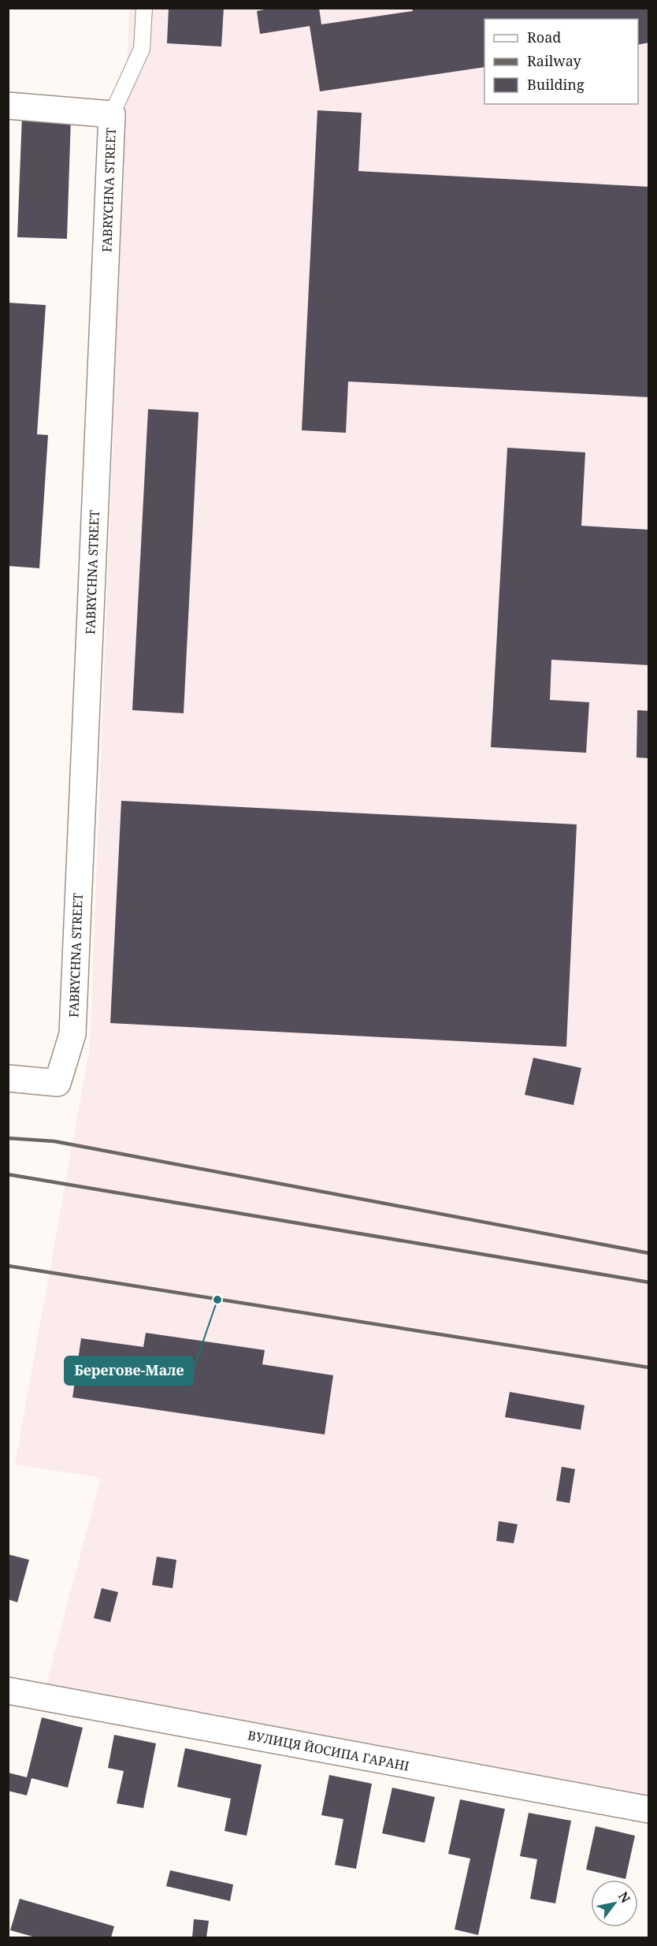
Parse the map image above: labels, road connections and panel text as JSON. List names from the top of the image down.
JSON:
{
  "streets": {
    "street": ["FABRYCHNA STREET", "ВУЛИЦЯ ЙОСИПА ГАРАНІ"]
  },
  "places": ["Берегове-Мале"],
  "legend": ["Road", "Railway", "Building"],
  "north": "top right"
}
